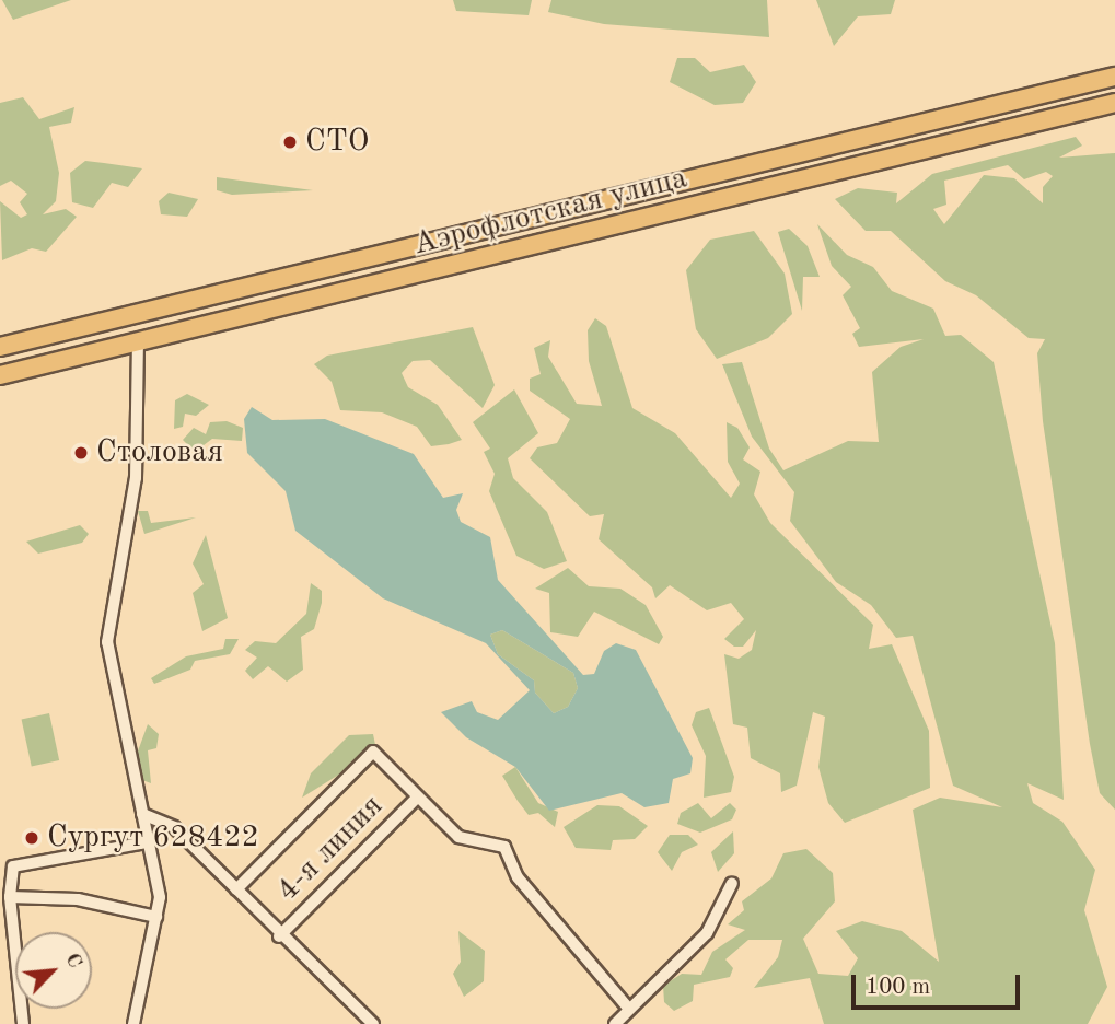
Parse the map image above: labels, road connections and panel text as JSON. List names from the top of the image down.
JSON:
{
  "streets": {
    "main road": ["Аэрофлотская улица"],
    "street": ["4-я линия"]
  },
  "places": ["СТО", "Столовая", "Сургут 628422"],
  "scale_bar": "100 m",
  "north": "top right"
}
